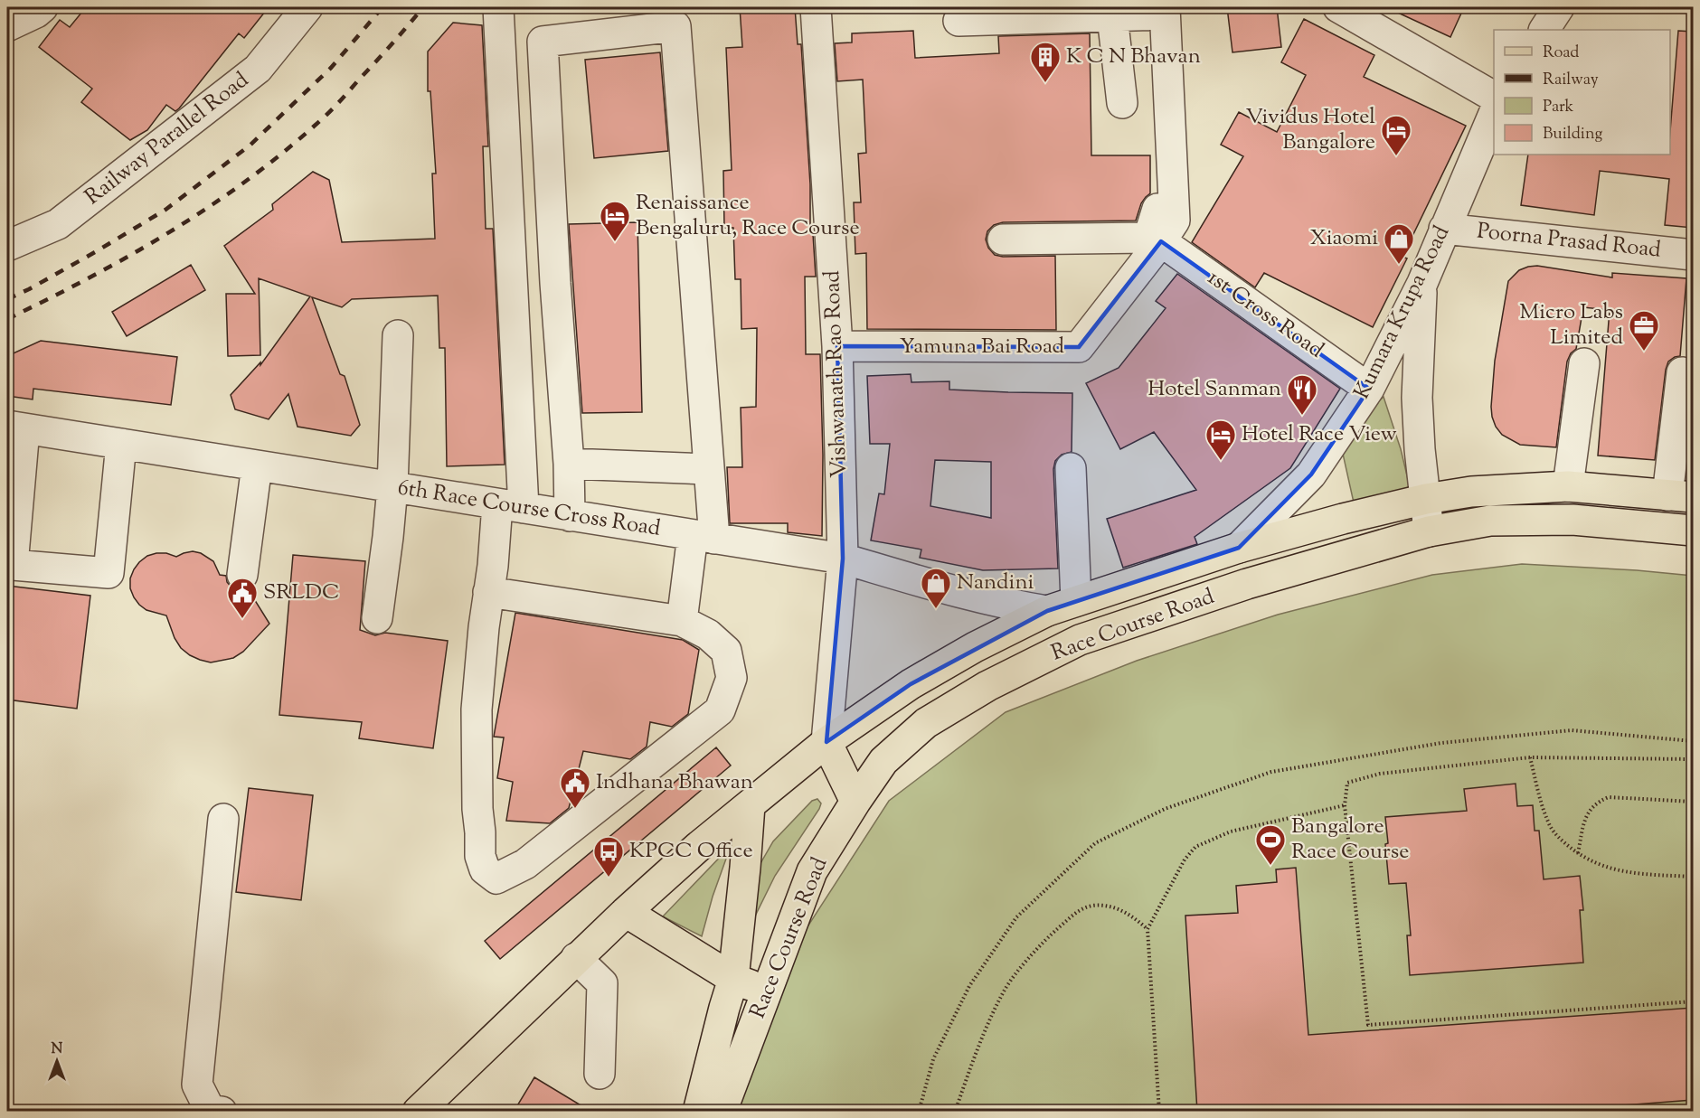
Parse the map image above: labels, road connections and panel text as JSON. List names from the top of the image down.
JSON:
{
  "streets": {
    "main road": ["Race Course Road"],
    "street": [
      "Railway Parallel Road",
      "Poorna Prasad Road",
      "Kumara Krupa Road",
      "1st Cross Road",
      "Yamuna Bai Road",
      "Vishwanath Rao Road",
      "6th Race Course Cross Road"
    ]
  },
  "crossings": [
    ["Poorna Prasad Road", "Kumara Krupa Road"],
    ["Kumara Krupa Road", "1st Cross Road"],
    ["Kumara Krupa Road", "Race Course Road"],
    ["1st Cross Road", "Yamuna Bai Road"],
    ["Yamuna Bai Road", "Vishwanath Rao Road"],
    ["Vishwanath Rao Road", "6th Race Course Cross Road"],
    ["Vishwanath Rao Road", "Race Course Road"],
    ["6th Race Course Cross Road", "Race Course Road"]
  ],
  "places": {
    "building": ["K C N Bhavan"],
    "hotel": ["Vividus Hotel Bangalore", "Renaissance Bengaluru, Race Course", "Hotel Race View"],
    "shop": ["Xiaomi", "Nandini"],
    "office": ["Micro Labs Limited"],
    "restaurant": ["Hotel Sanman"],
    "public building": ["SRLDC", "Indhana Bhawan"],
    "sports": ["Bangalore Race Course"],
    "bus stop": ["KPCC Office"]
  },
  "legend": [
    "Road",
    "Railway",
    "Park",
    "Building"
  ],
  "north": "top"
}
